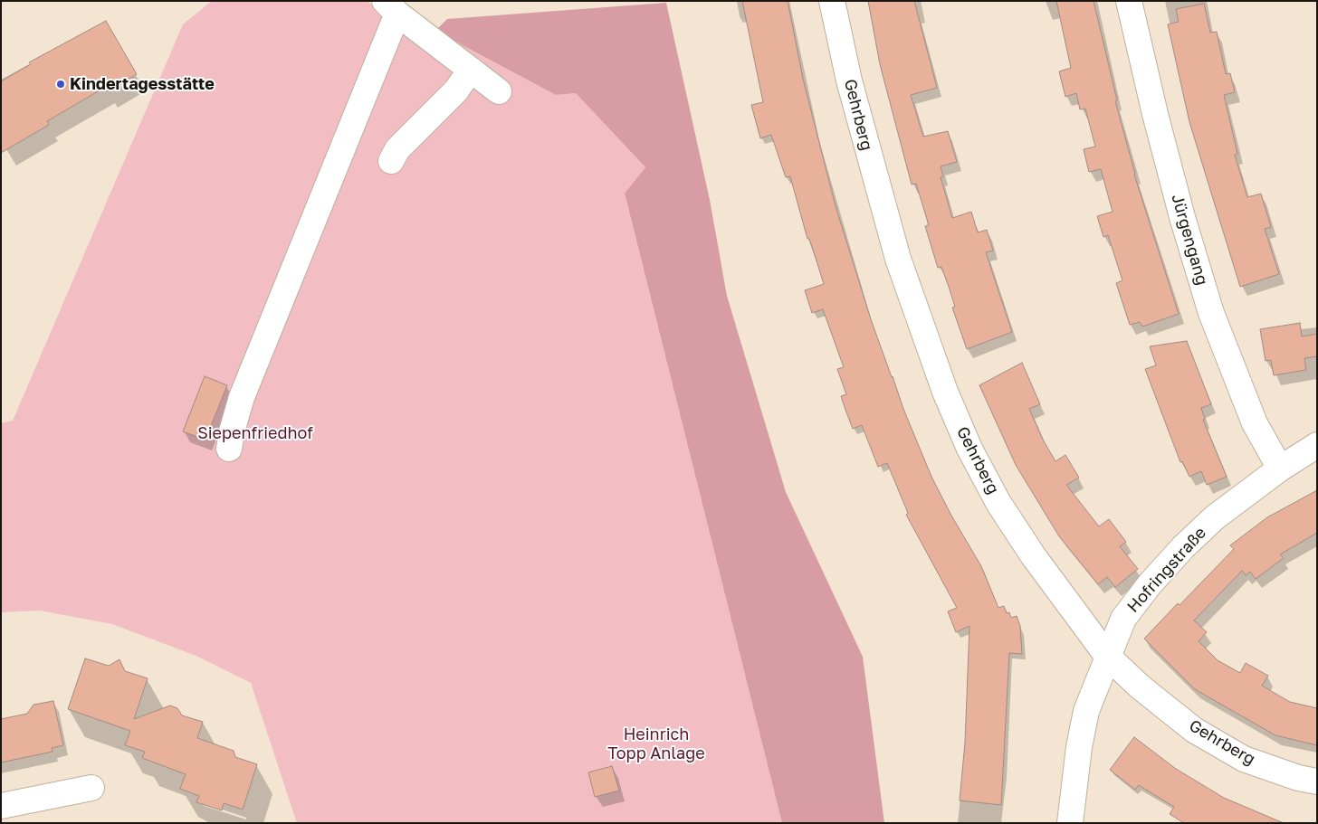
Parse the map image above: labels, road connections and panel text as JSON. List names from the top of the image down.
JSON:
{
  "streets": {
    "street": ["Gehrberg", "Jürgengang", "Hofringstraße"]
  },
  "crossings": [
    ["Gehrberg", "Hofringstraße"],
    ["Jürgengang", "Hofringstraße"]
  ],
  "parks": ["Siepenfriedhof", "Heinrich Topp Anlage"],
  "places": ["Kindertagesstätte"]
}
